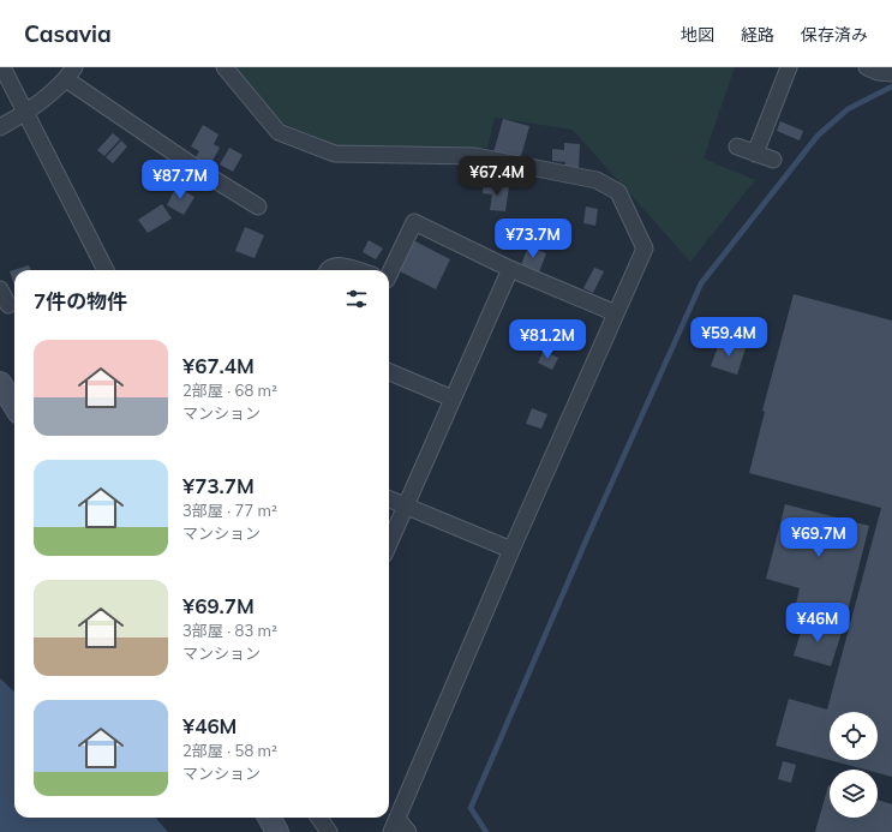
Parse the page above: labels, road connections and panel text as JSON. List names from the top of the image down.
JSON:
{
  "page": {
    "header": "Casavia",
    "nav": ["地図", "経路", "保存済み"],
    "price": [
      "¥67.4M",
      "¥87.7M",
      "¥73.7M",
      "¥59.4M",
      "¥81.2M",
      "¥69.7M",
      "¥46M"
    ],
    "heading": "7件の物件",
    "list": [
      {
        "name": "¥67.4M",
        "note": "2部屋 · 68 m² · マンション"
      },
      {
        "name": "¥73.7M",
        "note": "3部屋 · 77 m² · マンション"
      },
      {
        "name": "¥69.7M",
        "note": "3部屋 · 83 m² · マンション"
      },
      {
        "name": "¥46M",
        "note": "2部屋 · 58 m² · マンション"
      }
    ]
  }
}
